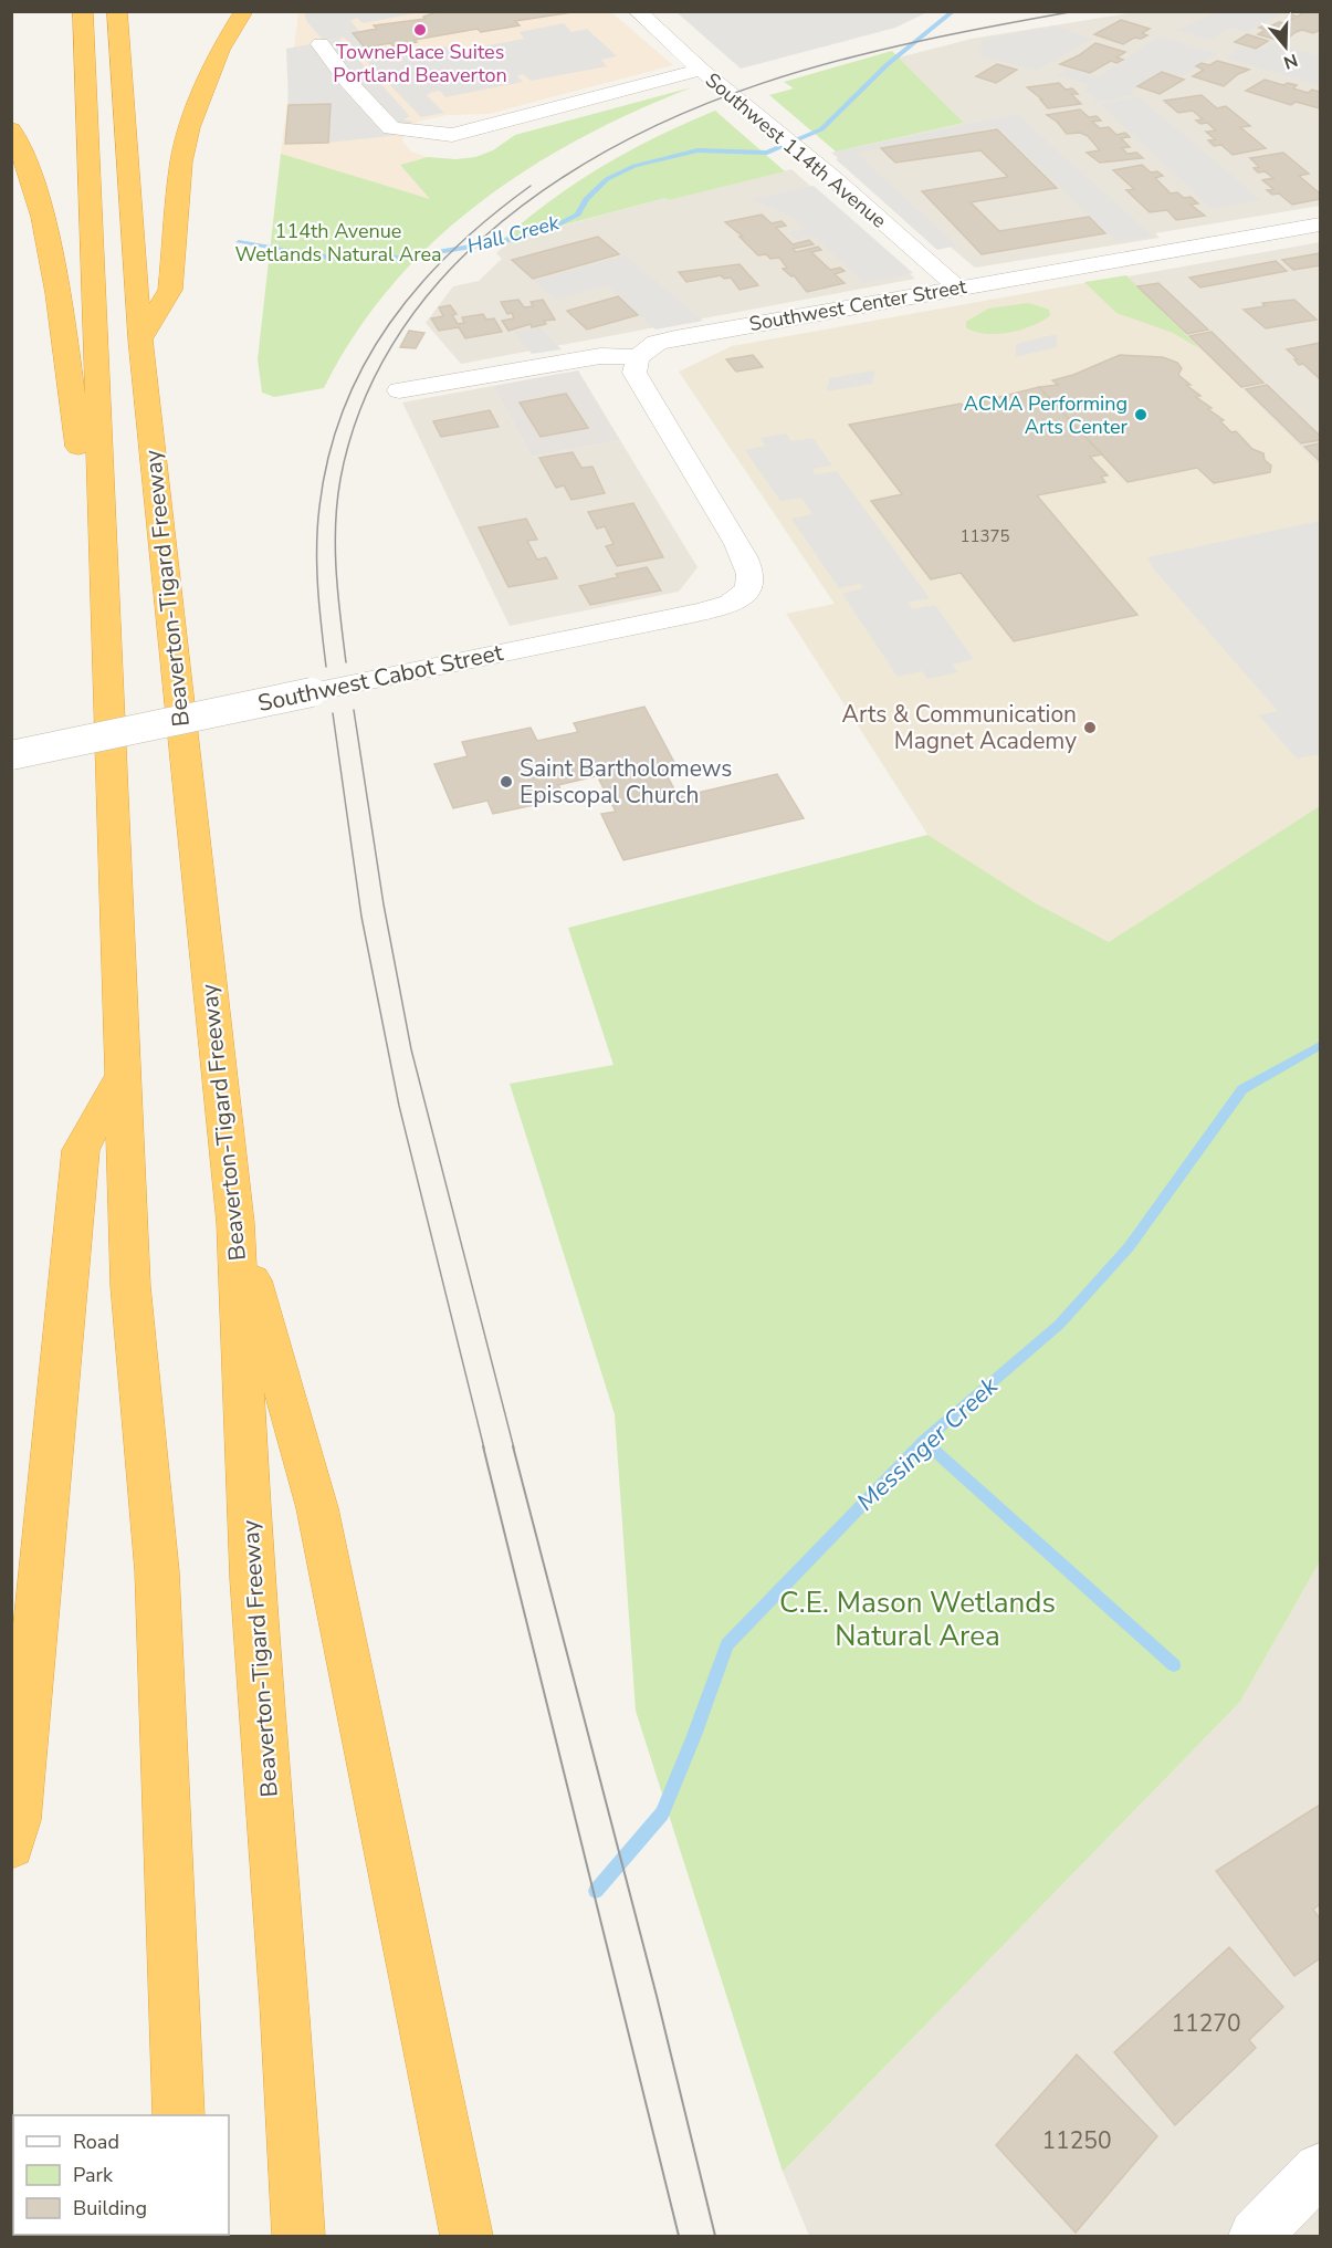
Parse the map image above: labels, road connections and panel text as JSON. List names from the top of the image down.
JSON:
{
  "streets": {
    "highway": ["Beaverton-Tigard Freeway"],
    "street": ["Southwest 114th Avenue", "Southwest Center Street", "Southwest Cabot Street"]
  },
  "crossings": [
    ["Southwest 114th Avenue", "Southwest Center Street"],
    ["Southwest Center Street", "Southwest Cabot Street"]
  ],
  "water": ["Hall Creek", "Messinger Creek"],
  "parks": ["114th Avenue Wetlands Natural Area", "C.E. Mason Wetlands Natural Area"],
  "places": [
    "TownePlace Suites Portland Beaverton",
    "ACMA Performing Arts Center",
    "Arts & Communication Magnet Academy",
    "Saint Bartholomews Episcopal Church"
  ],
  "house_numbers": ["11375", "11270", "11250"],
  "legend": ["Road", "Park", "Building"],
  "north": "bottom"
}
